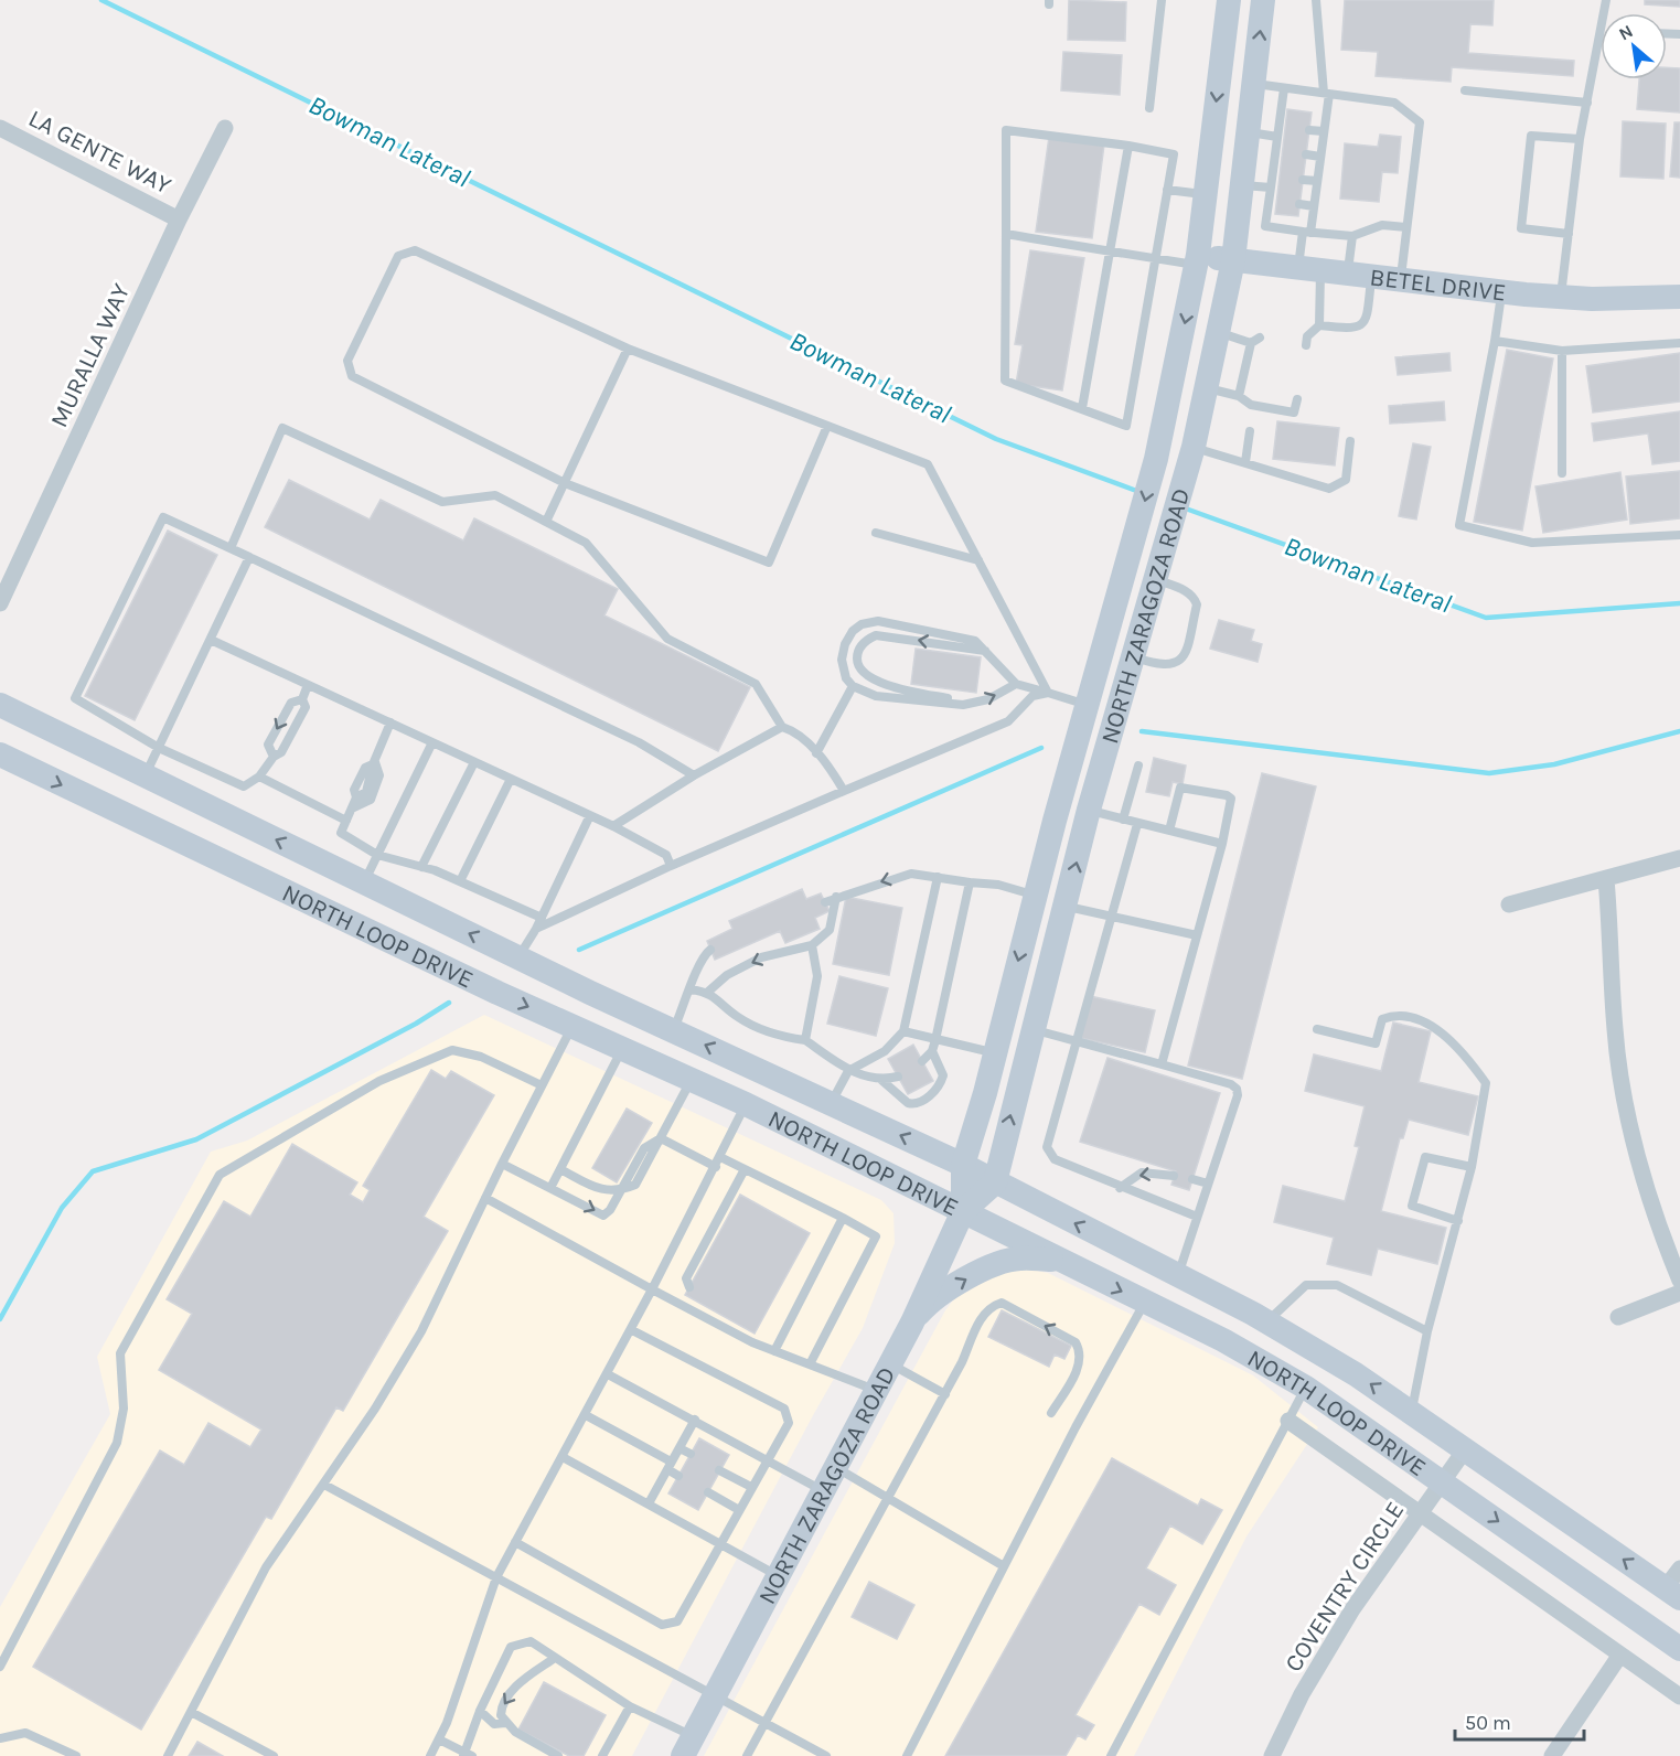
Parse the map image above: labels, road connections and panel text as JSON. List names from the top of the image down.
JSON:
{
  "streets": {
    "main road": ["BETEL DRIVE", "NORTH ZARAGOZA ROAD", "NORTH LOOP DRIVE"],
    "street": ["LA GENTE WAY", "MURALLA WAY", "COVENTRY CIRCLE"]
  },
  "crossings": [
    ["LA GENTE WAY", "MURALLA WAY"],
    ["BETEL DRIVE", "NORTH ZARAGOZA ROAD"],
    ["NORTH ZARAGOZA ROAD", "NORTH LOOP DRIVE"],
    ["NORTH LOOP DRIVE", "COVENTRY CIRCLE"]
  ],
  "water": ["Bowman Lateral"],
  "scale_bar": "50 m",
  "north": "top left"
}
